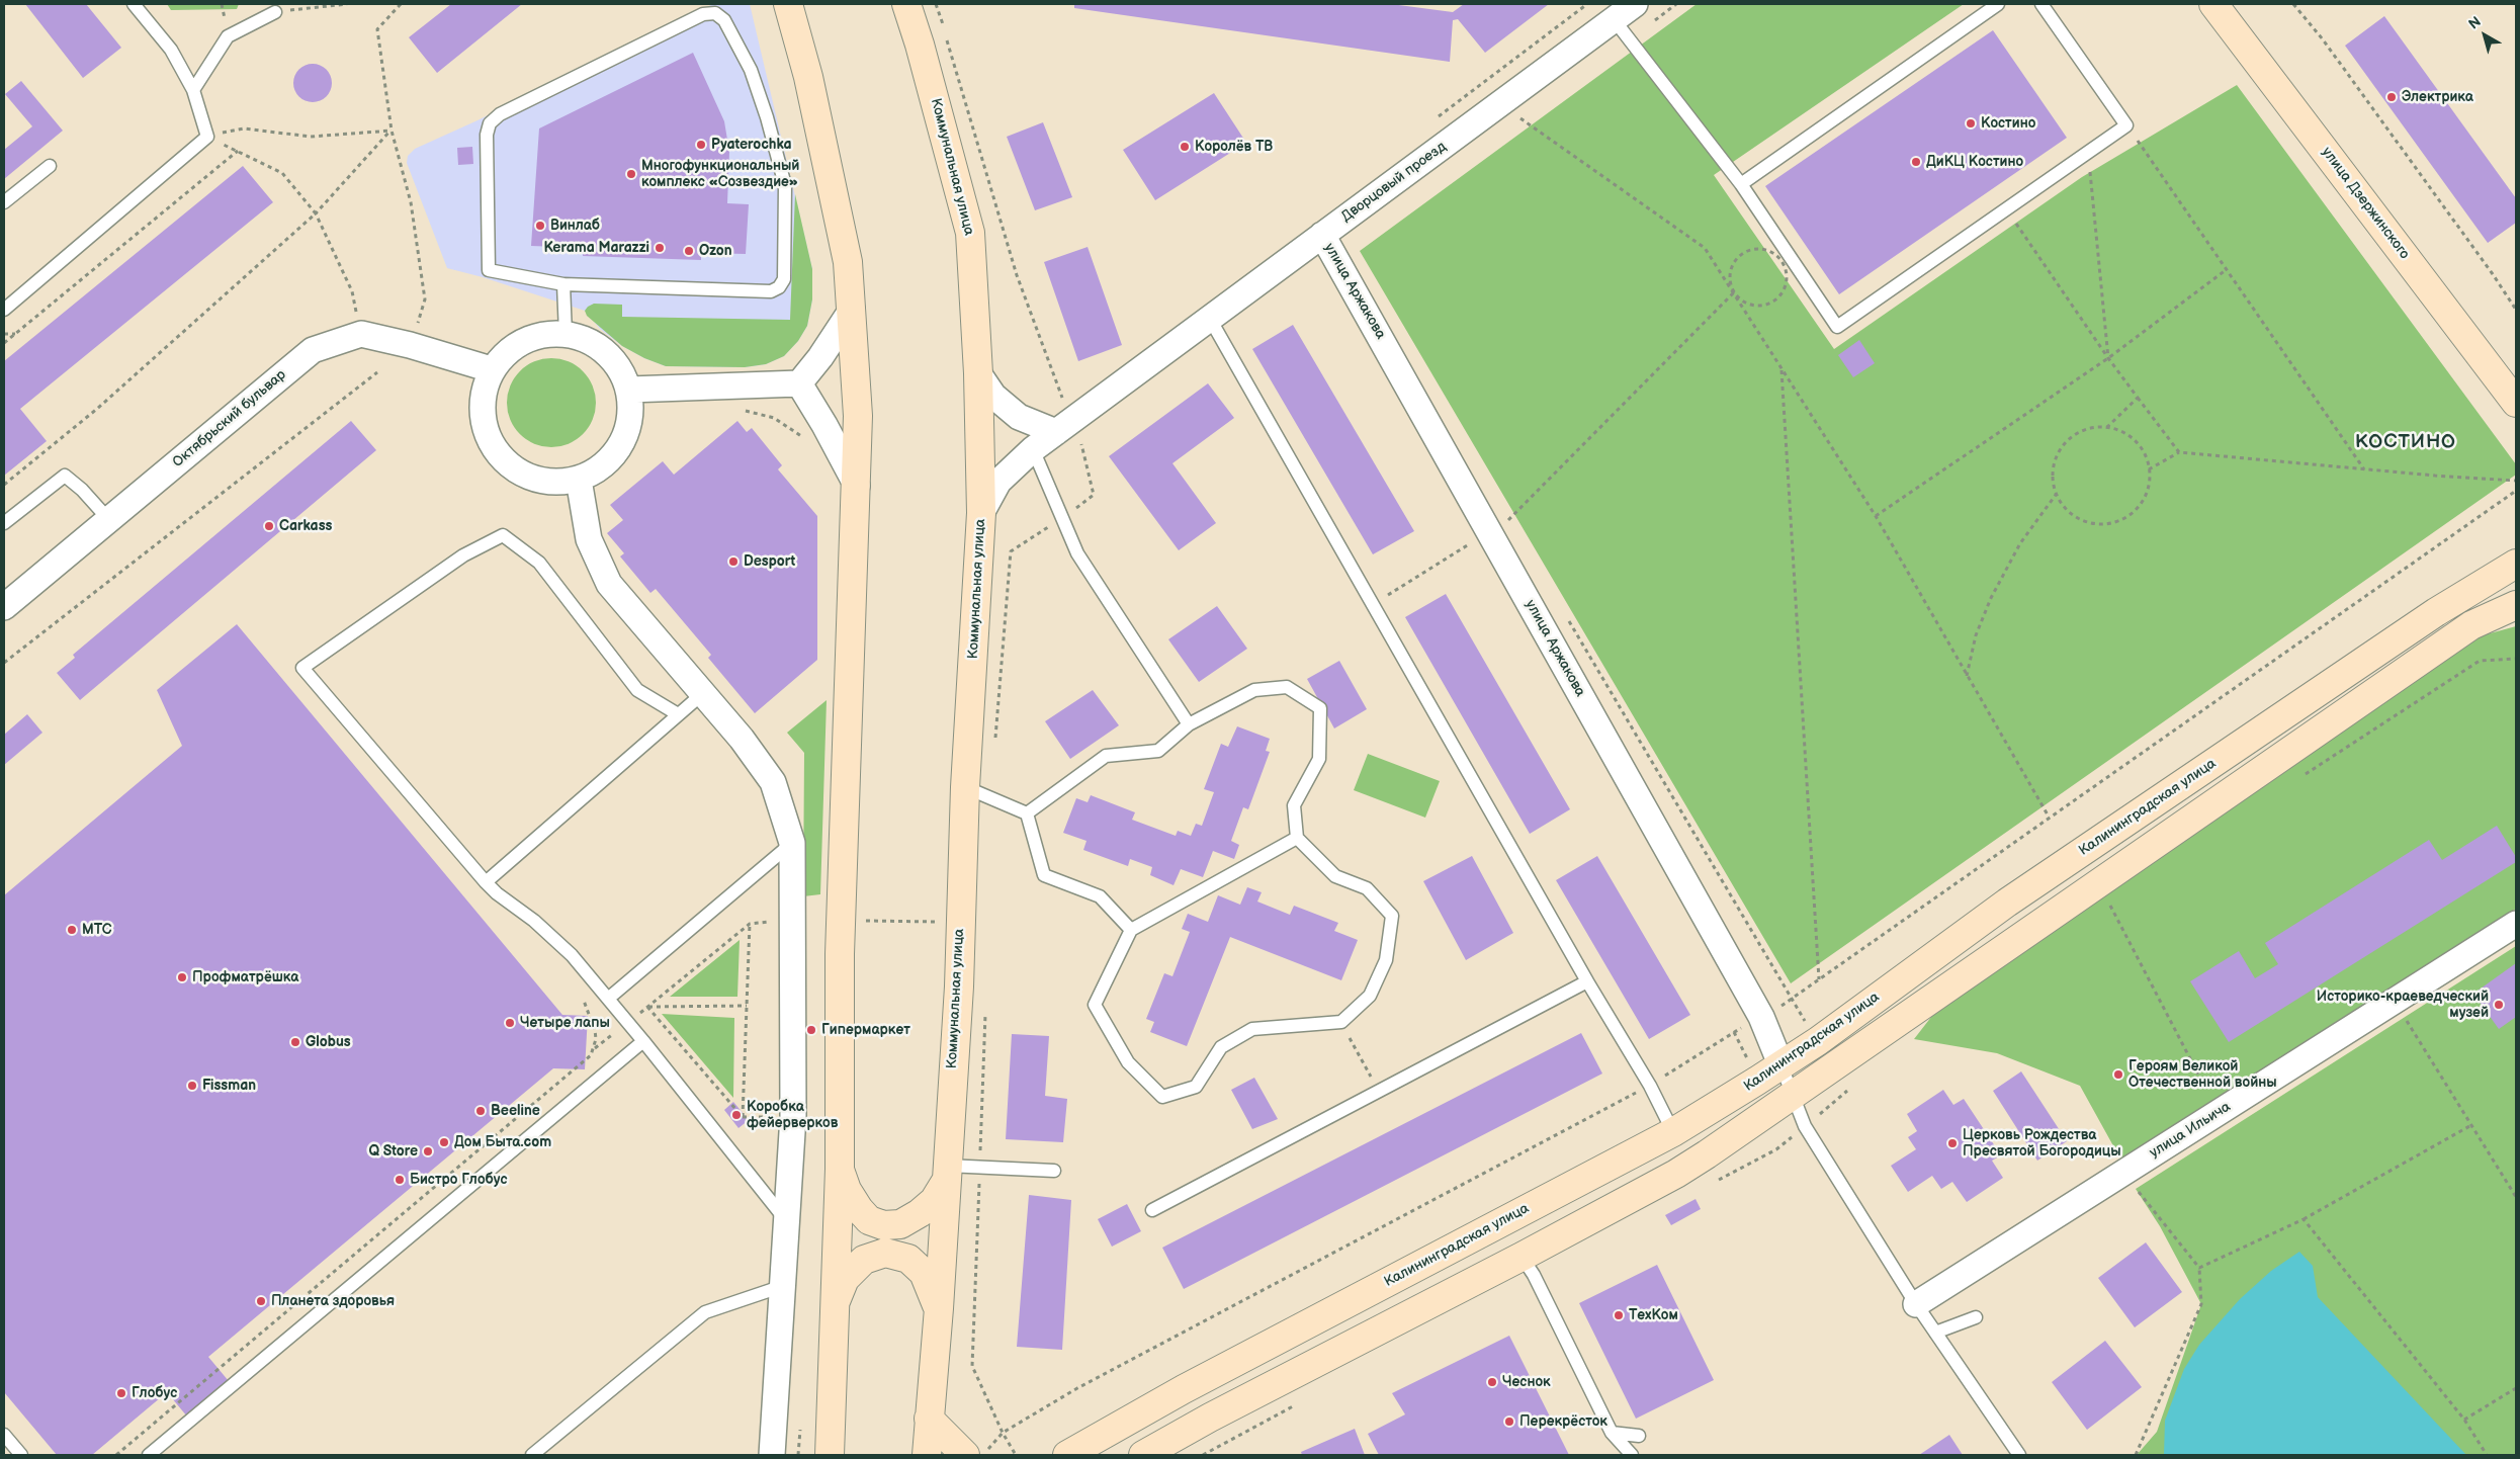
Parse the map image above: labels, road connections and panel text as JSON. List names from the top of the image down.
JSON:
{
  "streets": {
    "main road": ["Коммунальная улица", "улица Дзержинского", "Калининградская улица"],
    "street": [
      "Дворцовый проезд",
      "улица Аржакова",
      "Октябрьский бульвар",
      "улица Ильича"
    ]
  },
  "crossings": [
    ["Коммунальная улица", "Дворцовый проезд"],
    ["Дворцовый проезд", "улица Аржакова"],
    ["улица Аржакова", "Калининградская улица"]
  ],
  "districts": ["КОСТИНО"],
  "places": [
    "Электрика",
    "Костино",
    "Pyaterochka",
    "Королёв ТВ",
    "ДиКЦ Костино",
    "Многофункциональный комплекс «Созвездие»",
    "Винлаб",
    "Kerama Marazzi",
    "Ozon",
    "Carkass",
    "Desport",
    "МТС",
    "Профматрёшка",
    "Историко-краеведческий музей",
    "Четыре лапы",
    "Гипермаркет",
    "Globus",
    "Героям Великой Отечественной войны",
    "Fissman",
    "Beeline",
    "Коробка фейерверков",
    "Дом Быта.com",
    "Церковь Рождества Пресвятой Богородицы",
    "Q Store",
    "Бистро Глобус",
    "Планета здоровья",
    "ТехКом",
    "Чеснок",
    "Глобус",
    "Перекрёсток"
  ],
  "north": "top left"
}
